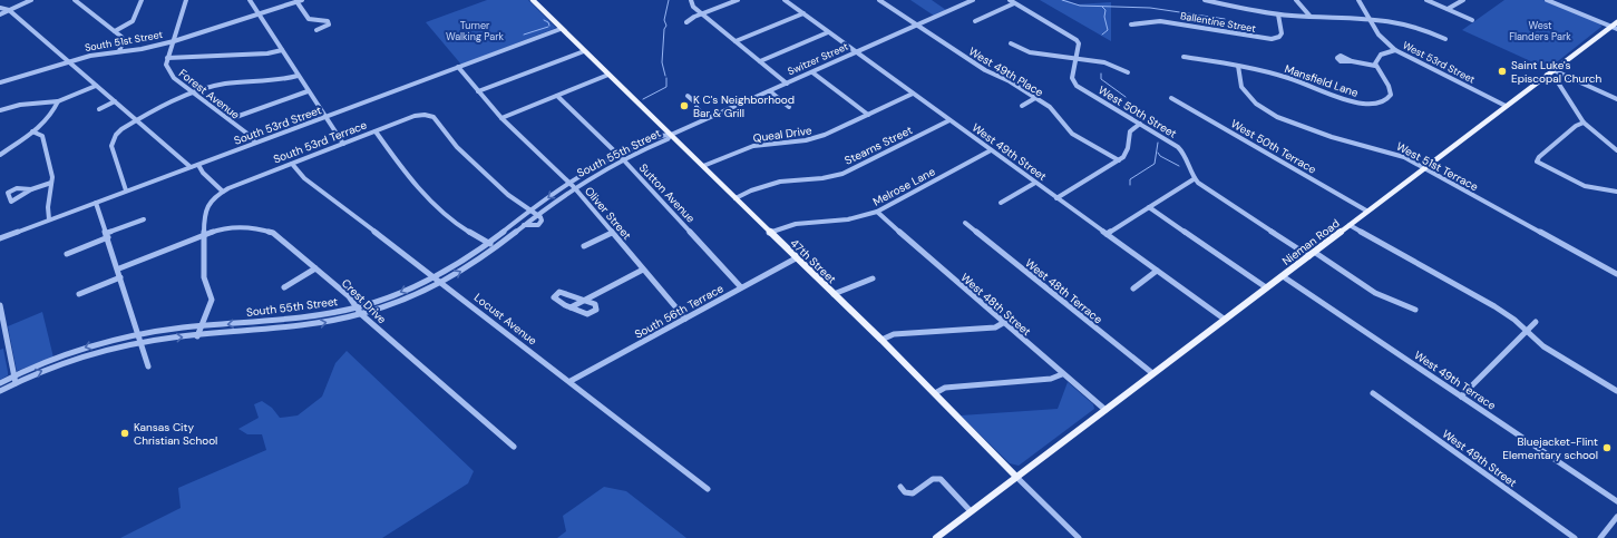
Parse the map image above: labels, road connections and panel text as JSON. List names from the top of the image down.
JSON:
{
  "streets": {
    "main road": ["Nieman Road", "47th Street"],
    "street": [
      "Ballentine Street",
      "South 51st Street",
      "Switzer Street",
      "West 53rd Street",
      "West 49th Place",
      "Mansfield Lane",
      "Forest Avenue",
      "West 50th Street",
      "South 53rd Street",
      "Queal Drive",
      "South 53rd Terrace",
      "Stearns Street",
      "West 50th Terrace",
      "West 49th Street",
      "South 55th Street",
      "West 51st Terrace",
      "Melrose Lane",
      "Sutton Avenue",
      "Oliver Street",
      "West 48th Terrace",
      "Crest Drive",
      "West 48th Street",
      "South 56th Terrace",
      "Locust Avenue",
      "West 49th Terrace"
    ]
  },
  "crossings": [
    ["Switzer Street", "West 49th Place"],
    ["Switzer Street", "West 49th Street"],
    ["Switzer Street", "South 55th Street"],
    ["Switzer Street", "47th Street"],
    ["West 53rd Street", "Nieman Road"],
    ["Mansfield Lane", "West 51st Terrace"],
    ["Forest Avenue", "South 53rd Street"],
    ["South 53rd Street", "Oliver Street"],
    ["South 53rd Street", "47th Street"],
    ["Queal Drive", "West 49th Street"],
    ["Queal Drive", "47th Street"],
    ["South 53rd Terrace", "South 55th Street"],
    ["South 53rd Terrace", "Locust Avenue"],
    ["Stearns Street", "West 49th Street"],
    ["Stearns Street", "47th Street"],
    ["West 50th Terrace", "Nieman Road"],
    ["West 49th Street", "Melrose Lane"],
    ["West 49th Street", "Nieman Road"],
    ["South 55th Street", "Sutton Avenue"],
    ["South 55th Street", "Oliver Street"],
    ["South 55th Street", "47th Street"],
    ["South 55th Street", "Crest Drive"],
    ["South 55th Street", "Locust Avenue"],
    ["West 51st Terrace", "Nieman Road"],
    ["Melrose Lane", "47th Street"],
    ["Melrose Lane", "West 48th Street"],
    ["Sutton Avenue", "South 56th Terrace"],
    ["Oliver Street", "South 56th Terrace"],
    ["Nieman Road", "47th Street"],
    ["Nieman Road", "West 48th Terrace"],
    ["Nieman Road", "West 48th Street"],
    ["Nieman Road", "West 49th Terrace"],
    ["47th Street", "South 56th Terrace"],
    ["South 56th Terrace", "Locust Avenue"]
  ],
  "parks": ["Turner Walking Park", "West Flanders Park"],
  "places": [
    "Saint Luke's Episcopal Church",
    "K C's Neighborhood Bar & Grill",
    "Kansas City Christian School",
    "Bluejacket-Flint Elementary school"
  ]
}
